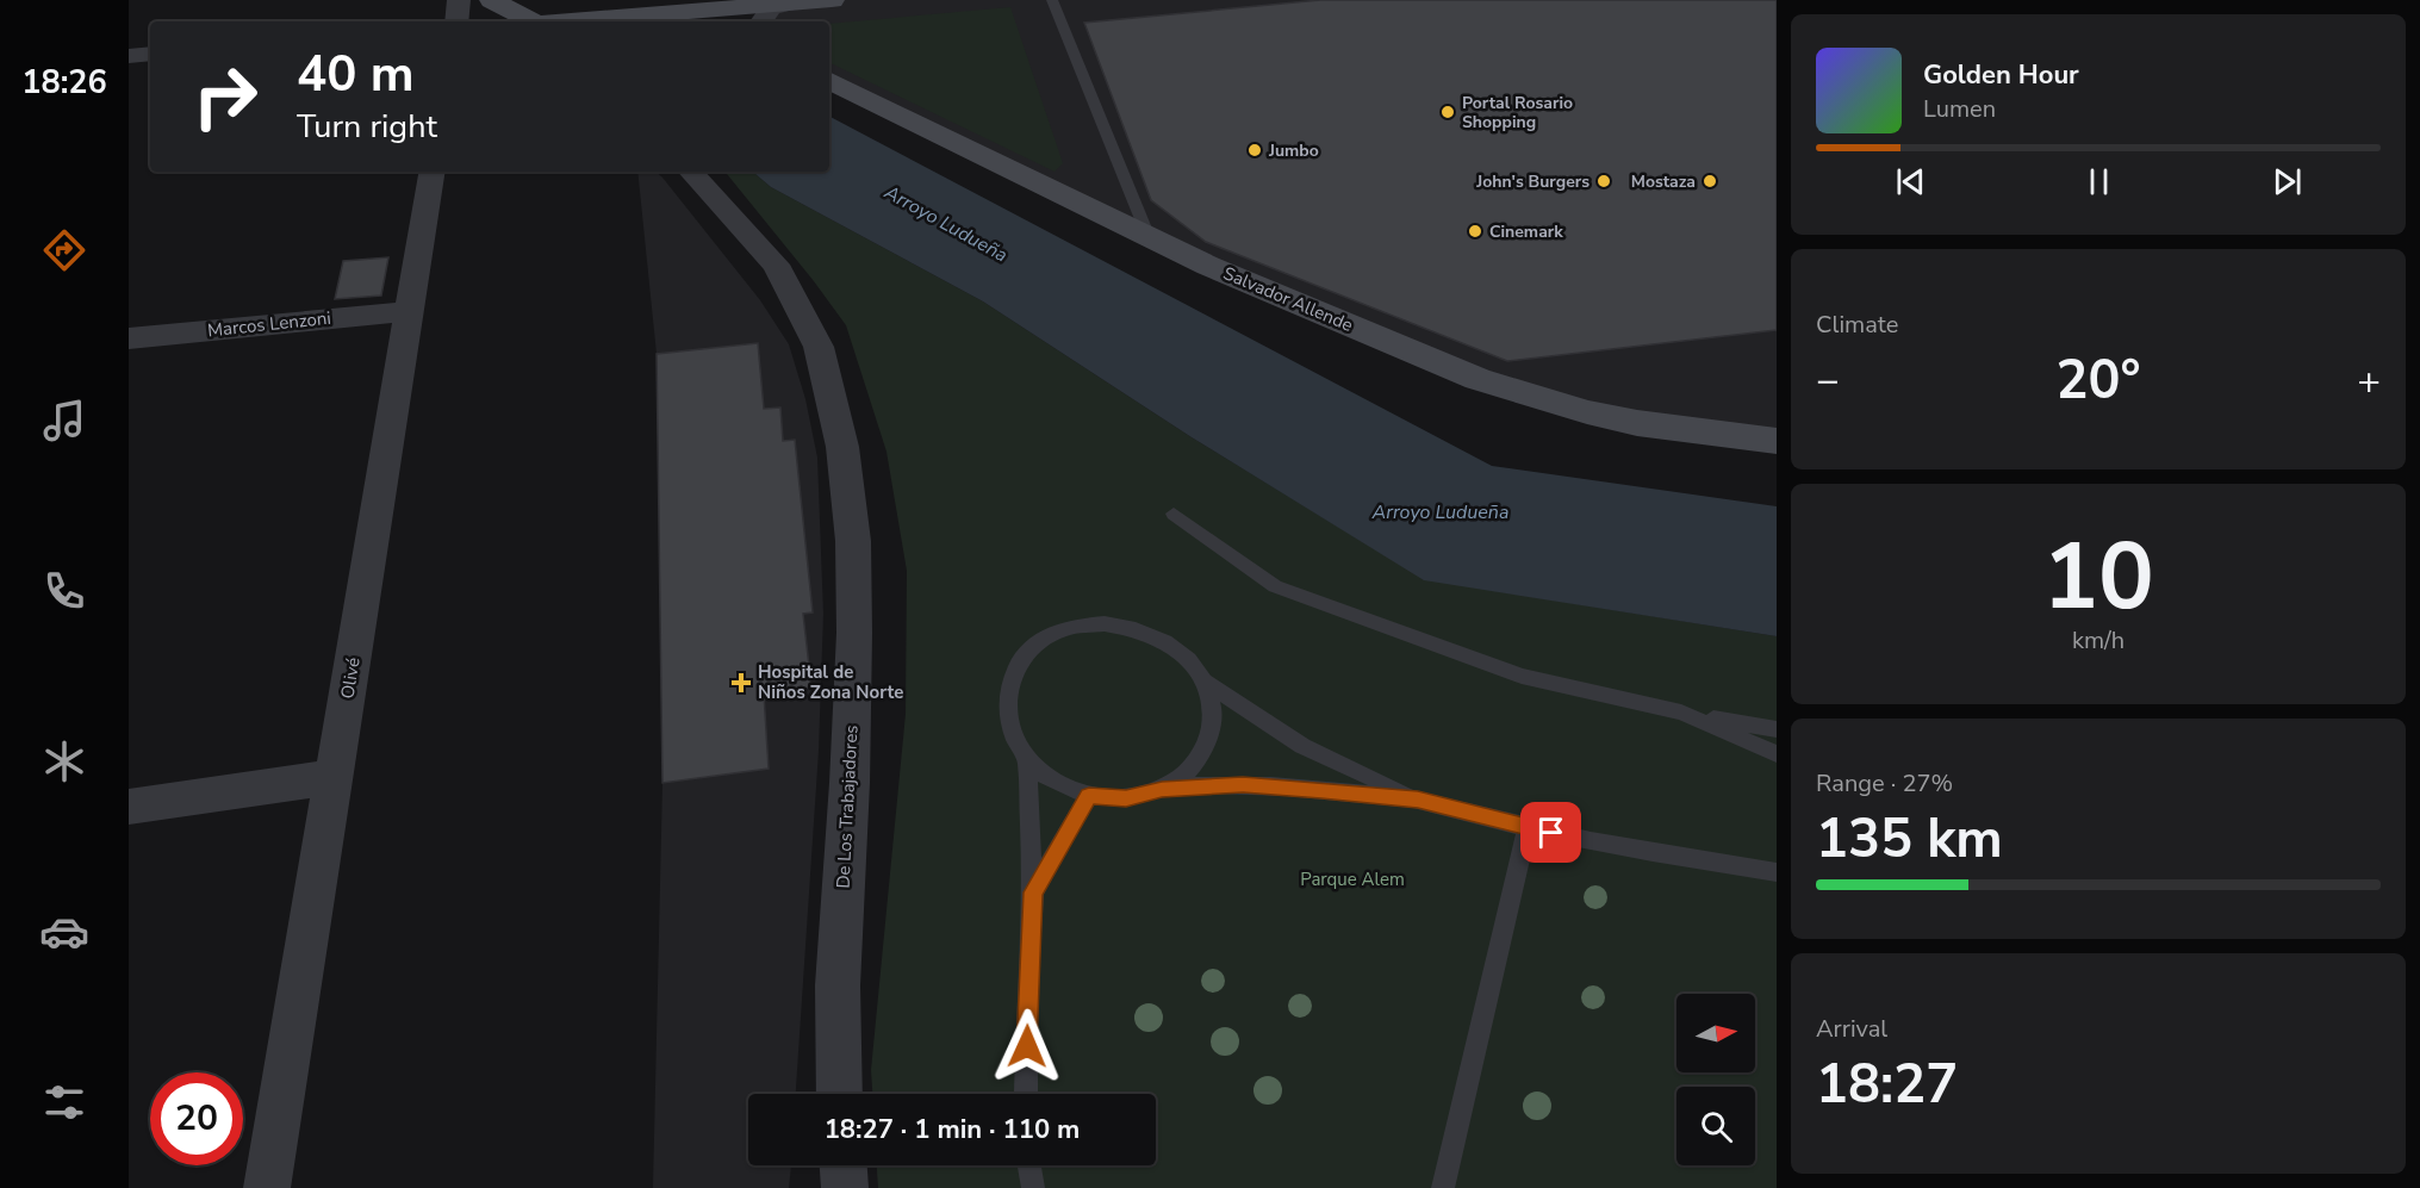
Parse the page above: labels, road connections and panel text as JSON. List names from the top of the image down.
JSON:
{
  "streets": {
    "street": [
      "Salvador Allende",
      "Marcos Lenzoni",
      "Olivé",
      "De Los Trabajadores"
    ]
  },
  "crossings": [
    ["Marcos Lenzoni", "Olivé"]
  ],
  "water": ["Arroyo Ludueña"],
  "parks": ["Parque Alem"],
  "places": {
    "other": [
      "Portal Rosario Shopping",
      "Jumbo",
      "John's Burgers",
      "Mostaza",
      "Cinemark"
    ],
    "health": ["Hospital de Niños Zona Norte"]
  },
  "north": "right",
  "page": {
    "tabs": "18:26",
    "turn": ["40 m", "Turn right"],
    "song": ["Golden Hour", "Lumen"],
    "tile": [
      "Climate",
      ["10", "km/h"],
      ["Range · 27%", "135 km"],
      ["Arrival", "18:27"]
    ],
    "heat": ["−", "20°", "+"],
    "limit": "20",
    "trip": "18:27 · 1 min · 110 m"
  }
}
